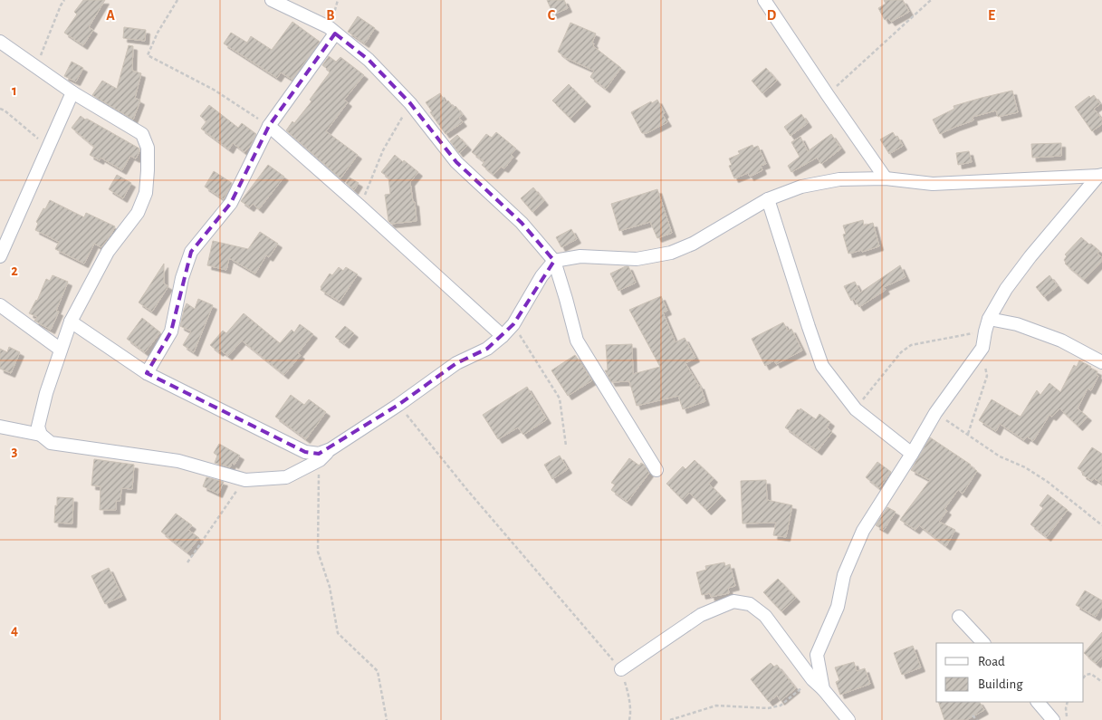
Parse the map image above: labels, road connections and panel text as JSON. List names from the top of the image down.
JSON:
{
  "legend": ["Road", "Building"],
  "grid": {
    "columns": [
      "A",
      "B",
      "C",
      "D",
      "E"
    ],
    "rows": [
      "1",
      "2",
      "3",
      "4"
    ]
  }
}
